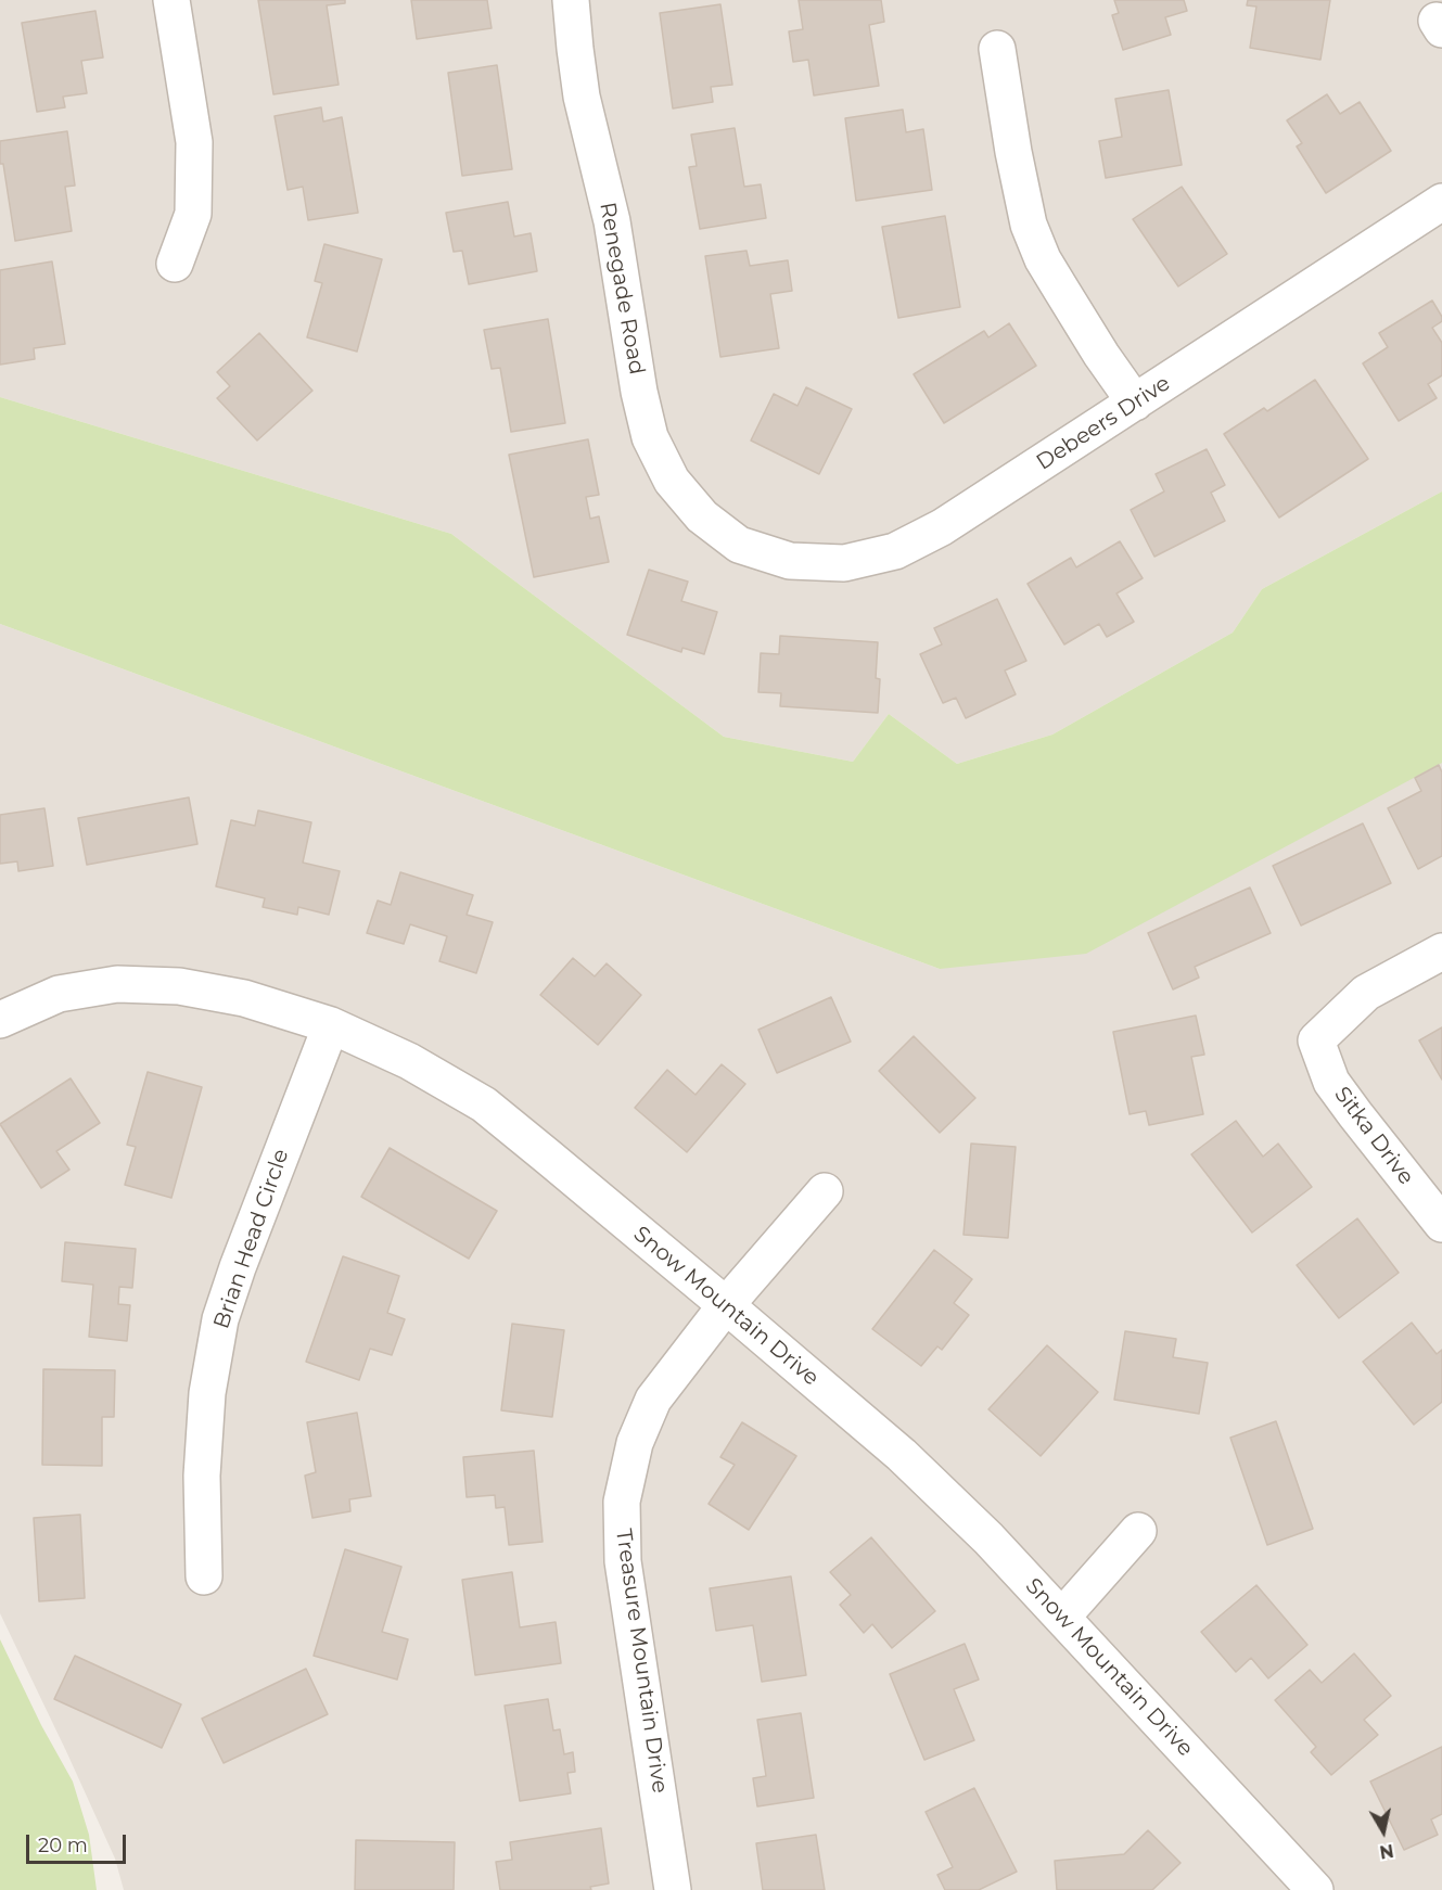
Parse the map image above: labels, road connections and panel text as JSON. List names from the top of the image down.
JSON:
{
  "streets": {
    "street": [
      "Renegade Road",
      "Debeers Drive",
      "Sitka Drive",
      "Brian Head Circle",
      "Snow Mountain Drive",
      "Treasure Mountain Drive"
    ]
  },
  "crossings": [
    ["Renegade Road", "Debeers Drive"],
    ["Brian Head Circle", "Snow Mountain Drive"],
    ["Snow Mountain Drive", "Treasure Mountain Drive"]
  ],
  "scale_bar": "20 m",
  "north": "bottom"
}
